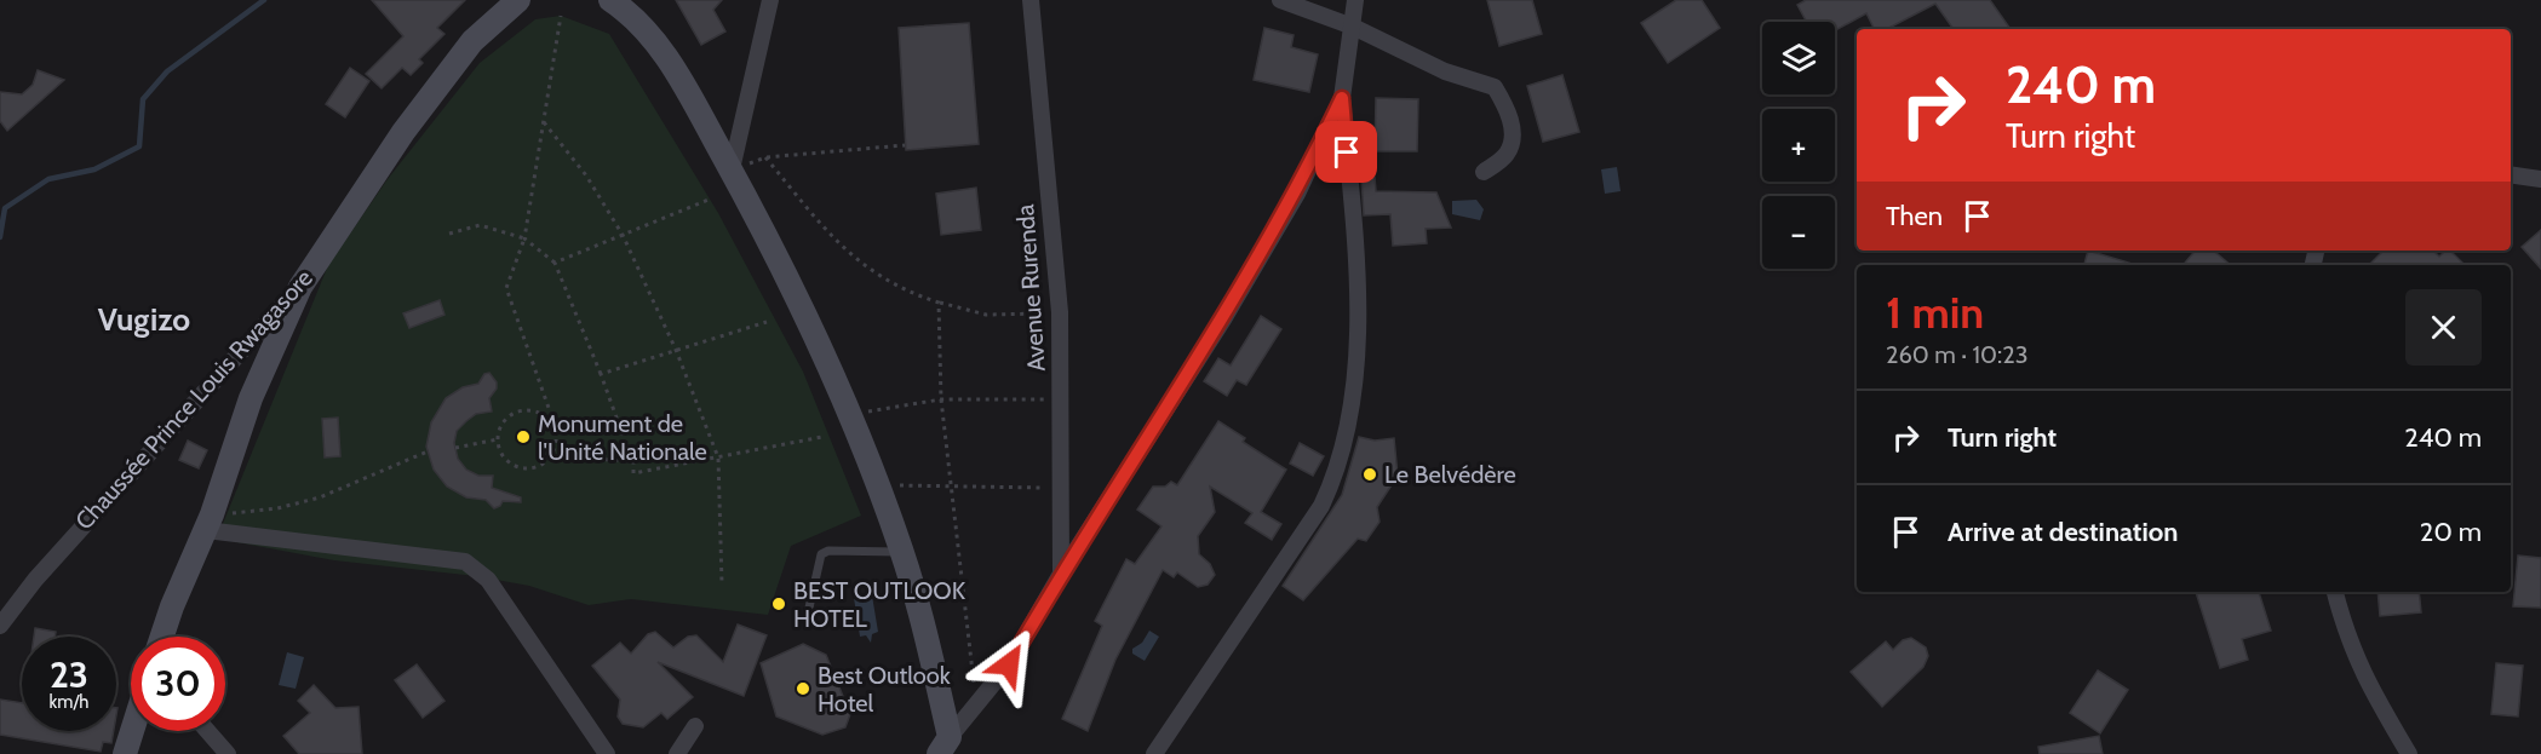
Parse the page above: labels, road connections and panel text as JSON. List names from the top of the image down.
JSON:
{
  "streets": {
    "street": ["Avenue Rurenda", "Chaussée Prince Louis Rwagasore"]
  },
  "districts": ["Vugizo"],
  "places": [
    "Monument de l'Unité Nationale",
    "Le Belvédère",
    "BEST OUTLOOK HOTEL",
    "Best Outlook Hotel"
  ],
  "page": {
    "map_buttons": ["+", "−"],
    "turn": ["240 m", "Turn right"],
    "then": "Then",
    "heading": ["1 min", "260 m · 10:23"],
    "list": [
      {
        "name": "Turn right",
        "value": "240 m"
      },
      {
        "name": "Arrive at destination",
        "value": "20 m"
      }
    ],
    "speed": "23 km/h",
    "limit": "30"
  }
}
